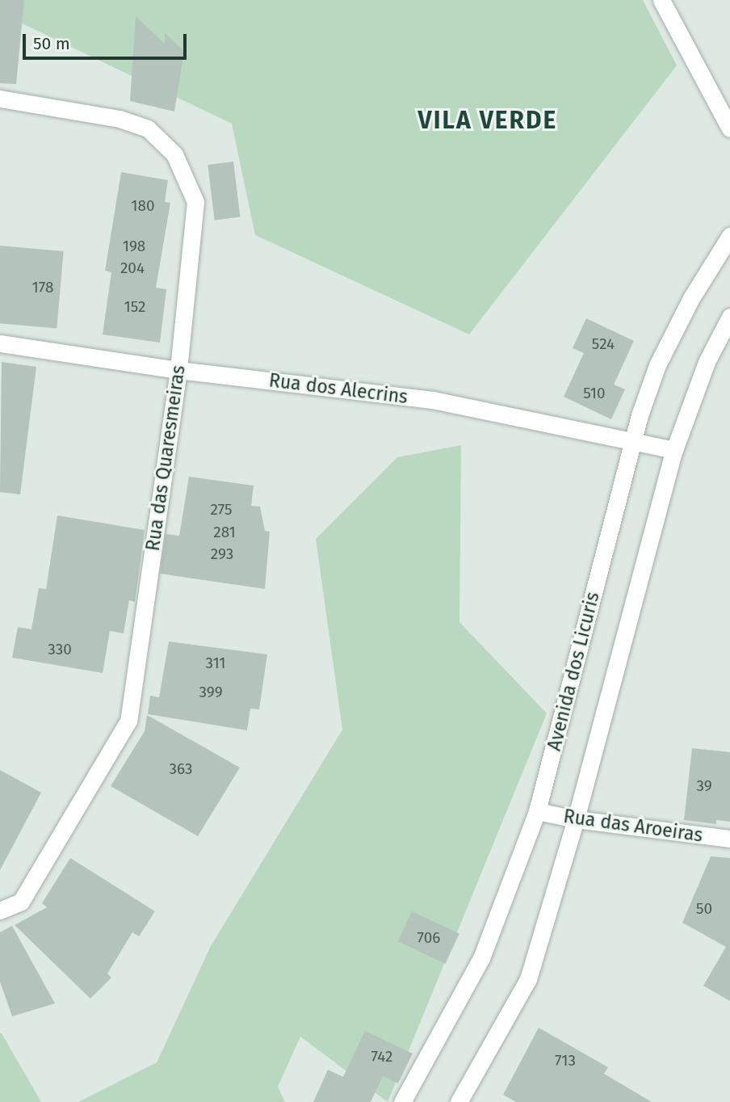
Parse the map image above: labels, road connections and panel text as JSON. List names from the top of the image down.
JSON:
{
  "streets": {
    "street": [
      "Rua dos Alecrins",
      "Rua das Quaresmeiras",
      "Avenida dos Licuris",
      "Rua das Aroeiras"
    ]
  },
  "crossings": [
    ["Rua dos Alecrins", "Rua das Quaresmeiras"],
    ["Rua dos Alecrins", "Avenida dos Licuris"],
    ["Avenida dos Licuris", "Rua das Aroeiras"]
  ],
  "districts": ["VILA VERDE"],
  "house_numbers": [
    "180",
    "198",
    "204",
    "178",
    "152",
    "524",
    "510",
    "275",
    "281",
    "293",
    "330",
    "311",
    "399",
    "363",
    "39",
    "50",
    "706",
    "742",
    "713"
  ],
  "scale_bar": "50 m"
}
